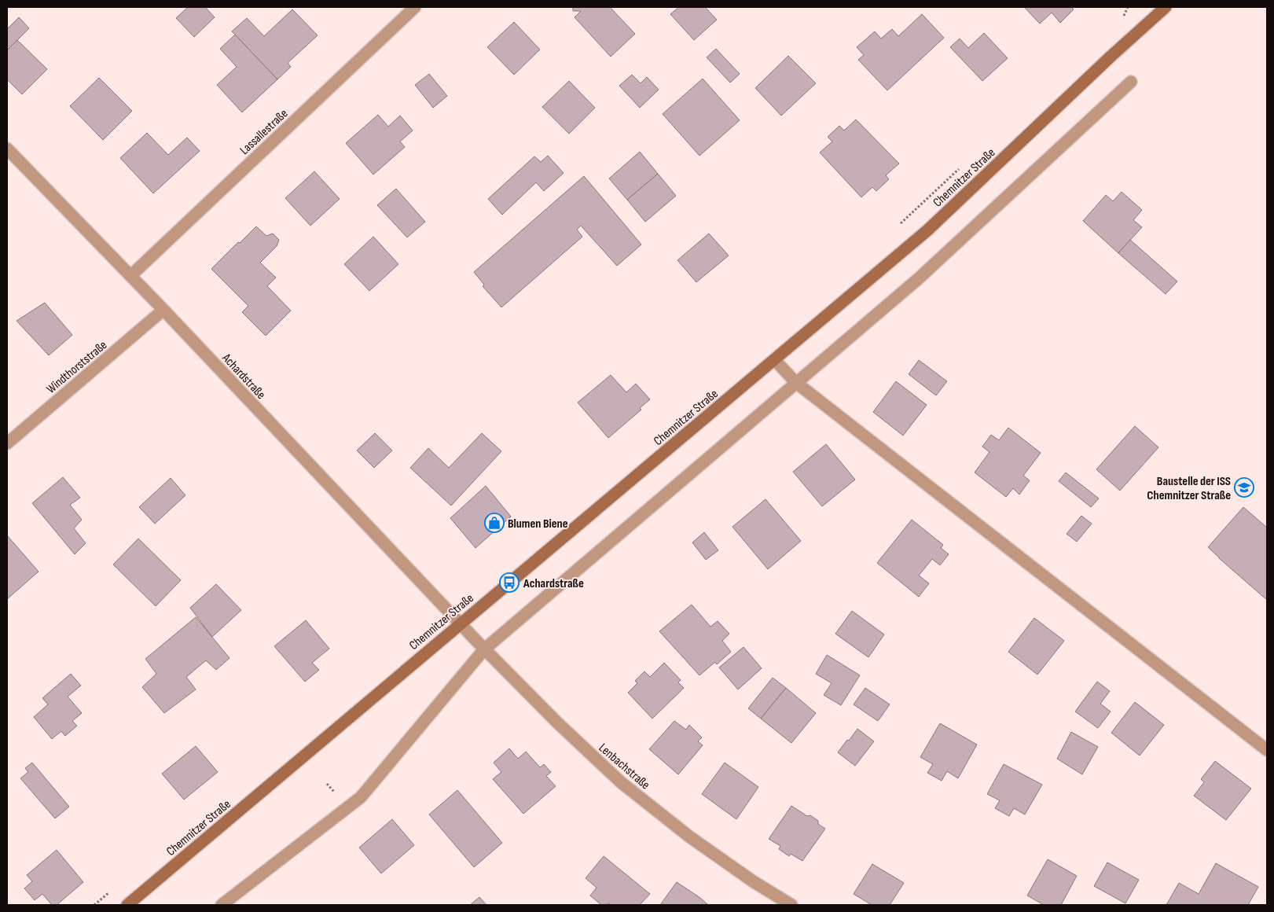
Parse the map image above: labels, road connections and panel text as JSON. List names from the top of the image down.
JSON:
{
  "streets": {
    "main road": ["Chemnitzer Straße"],
    "street": [
      "Lassallestraße",
      "Windthorststraße",
      "Achardstraße",
      "Lenbachstraße"
    ]
  },
  "crossings": [
    ["Lassallestraße", "Achardstraße"],
    ["Chemnitzer Straße", "Achardstraße"],
    ["Chemnitzer Straße", "Lenbachstraße"],
    ["Windthorststraße", "Achardstraße"],
    ["Achardstraße", "Lenbachstraße"]
  ],
  "places": {
    "school or university": ["Baustelle der ISS Chemnitzer Straße"],
    "shop": ["Blumen Biene"],
    "bus stop": ["Achardstraße"]
  }
}
